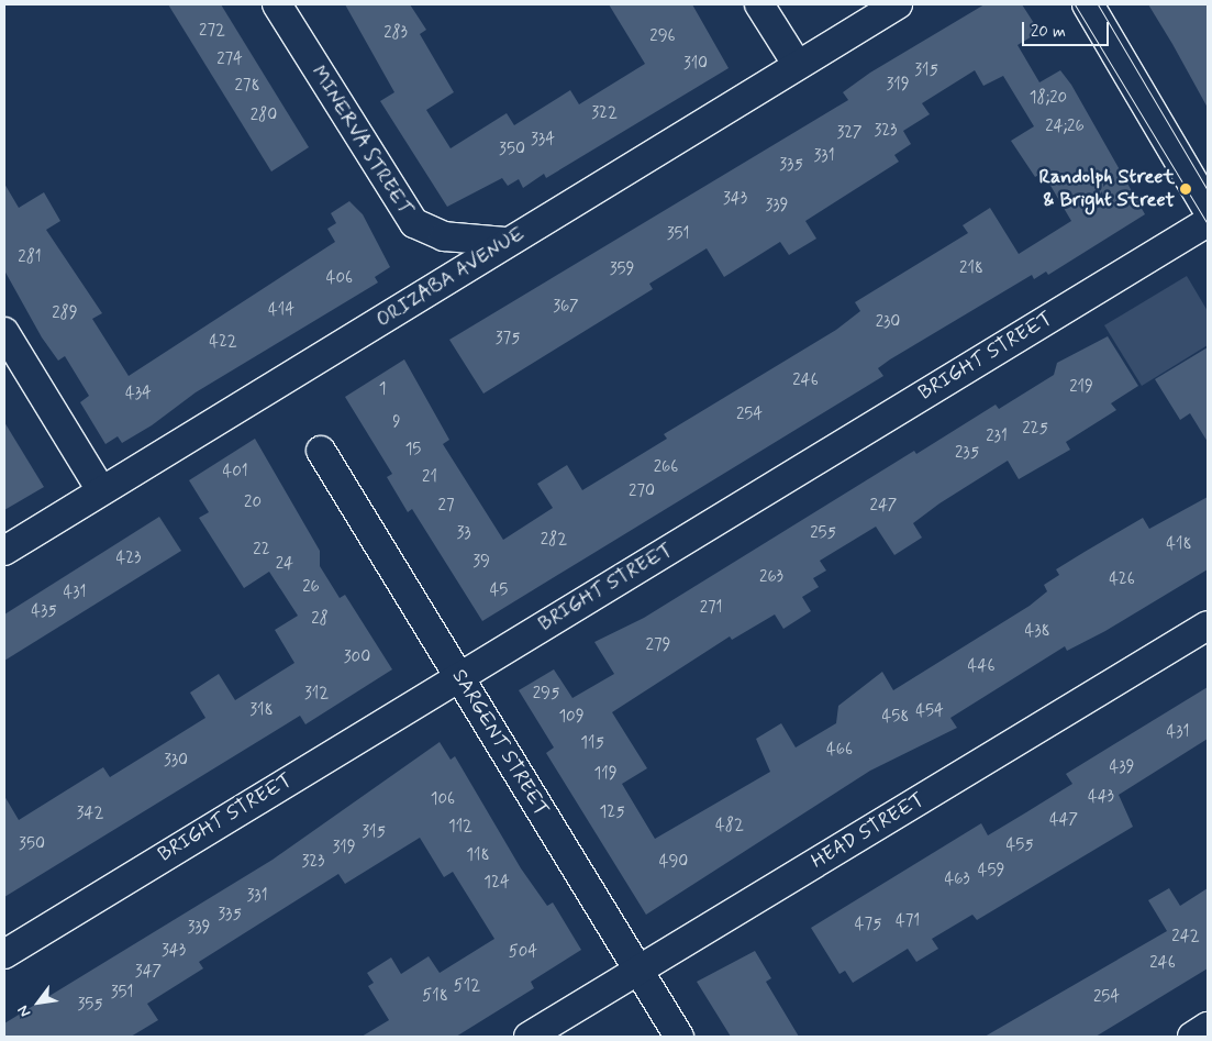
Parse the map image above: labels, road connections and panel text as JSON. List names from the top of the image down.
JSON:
{
  "streets": {
    "street": [
      "MINERVA STREET",
      "ORIZABA AVENUE",
      "BRIGHT STREET",
      "SARGENT STREET",
      "HEAD STREET"
    ]
  },
  "crossings": [
    ["MINERVA STREET", "ORIZABA AVENUE"],
    ["BRIGHT STREET", "SARGENT STREET"],
    ["SARGENT STREET", "HEAD STREET"]
  ],
  "places": ["Randolph Street & Bright Street"],
  "house_numbers": [
    "272",
    "283",
    "296",
    "274",
    "310",
    "315",
    "319",
    "278",
    "18;20",
    "322",
    "280",
    "24;26",
    "323",
    "327",
    "334",
    "350",
    "331",
    "335",
    "343",
    "339",
    "351",
    "281",
    "218",
    "359",
    "406",
    "367",
    "414",
    "289",
    "230",
    "375",
    "422",
    "246",
    "219",
    "1",
    "434",
    "254",
    "9",
    "225",
    "231",
    "15",
    "235",
    "266",
    "401",
    "21",
    "270",
    "20",
    "27",
    "247",
    "33",
    "255",
    "282",
    "418",
    "22",
    "423",
    "39",
    "24",
    "263",
    "426",
    "26",
    "45",
    "431",
    "271",
    "435",
    "28",
    "438",
    "279",
    "300",
    "446",
    "312",
    "295",
    "318",
    "454",
    "109",
    "458",
    "431",
    "115",
    "466",
    "330",
    "439",
    "119",
    "443",
    "106",
    "125",
    "342",
    "447",
    "482",
    "112",
    "315",
    "350",
    "455",
    "319",
    "118",
    "323",
    "490",
    "459",
    "463",
    "124",
    "331",
    "335",
    "471",
    "475",
    "339",
    "242",
    "343",
    "504",
    "246",
    "347",
    "512",
    "351",
    "518",
    "254",
    "355"
  ],
  "scale_bar": "20 m",
  "north": "bottom left"
}
